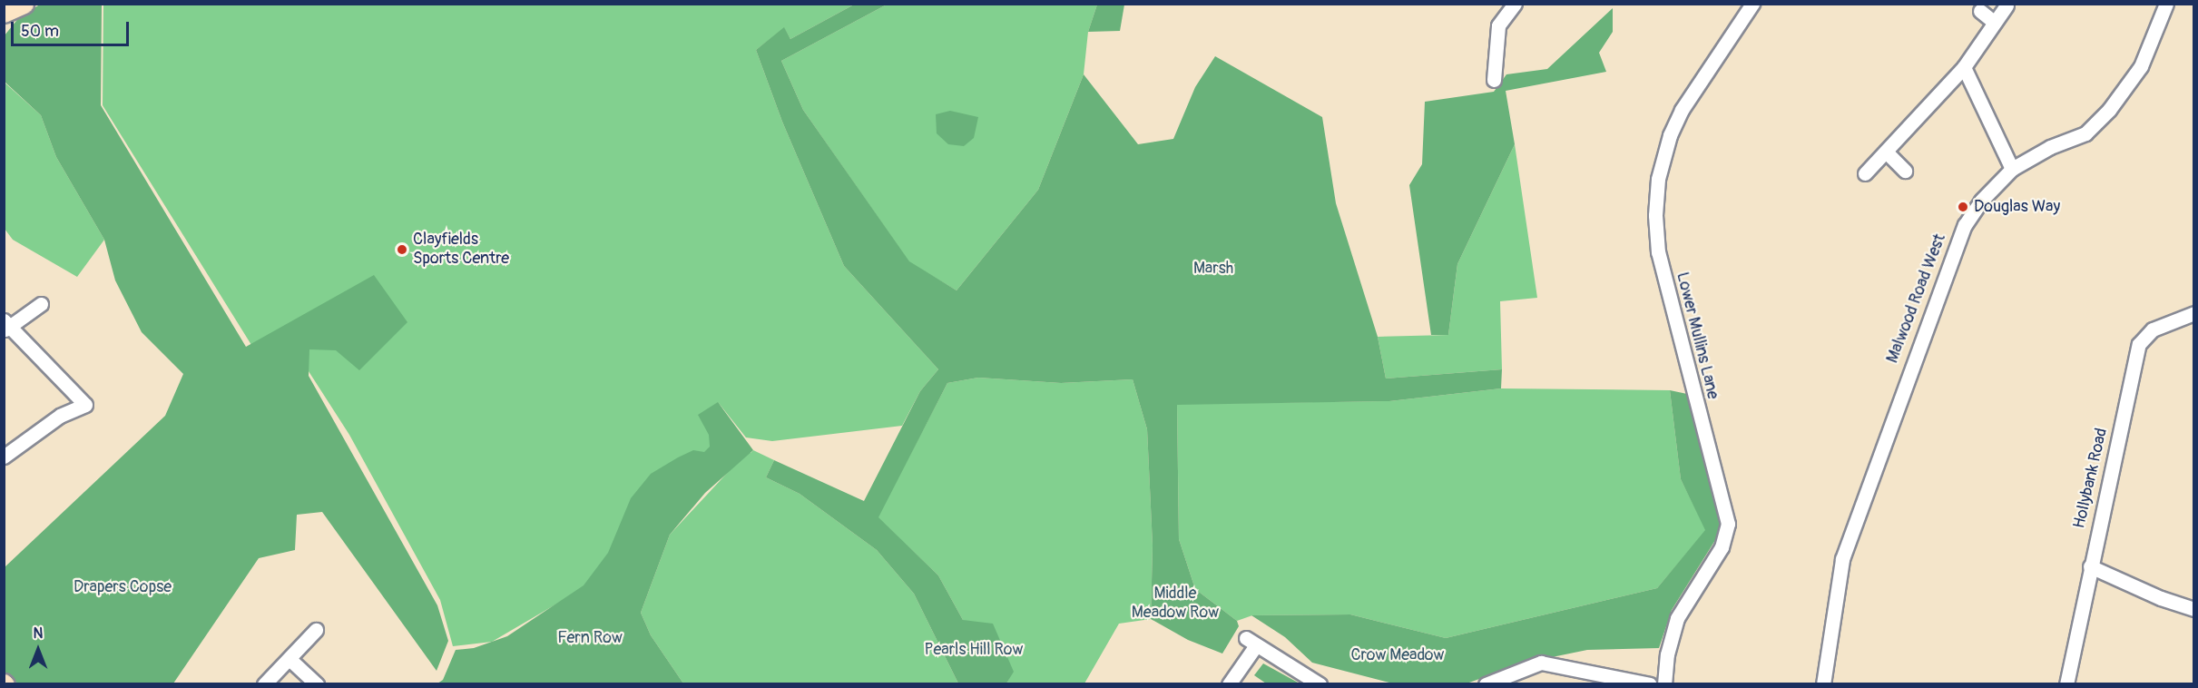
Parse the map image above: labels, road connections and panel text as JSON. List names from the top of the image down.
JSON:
{
  "streets": {
    "street": ["Malwood Road West", "Lower Mullins Lane", "Hollybank Road"]
  },
  "parks": [
    "Marsh",
    "Drapers Copse",
    "Middle Meadow Row",
    "Fern Row",
    "Pearls Hill Row",
    "Crow Meadow"
  ],
  "places": ["Douglas Way", "Clayfields Sports Centre"],
  "scale_bar": "50 m",
  "north": "top"
}
